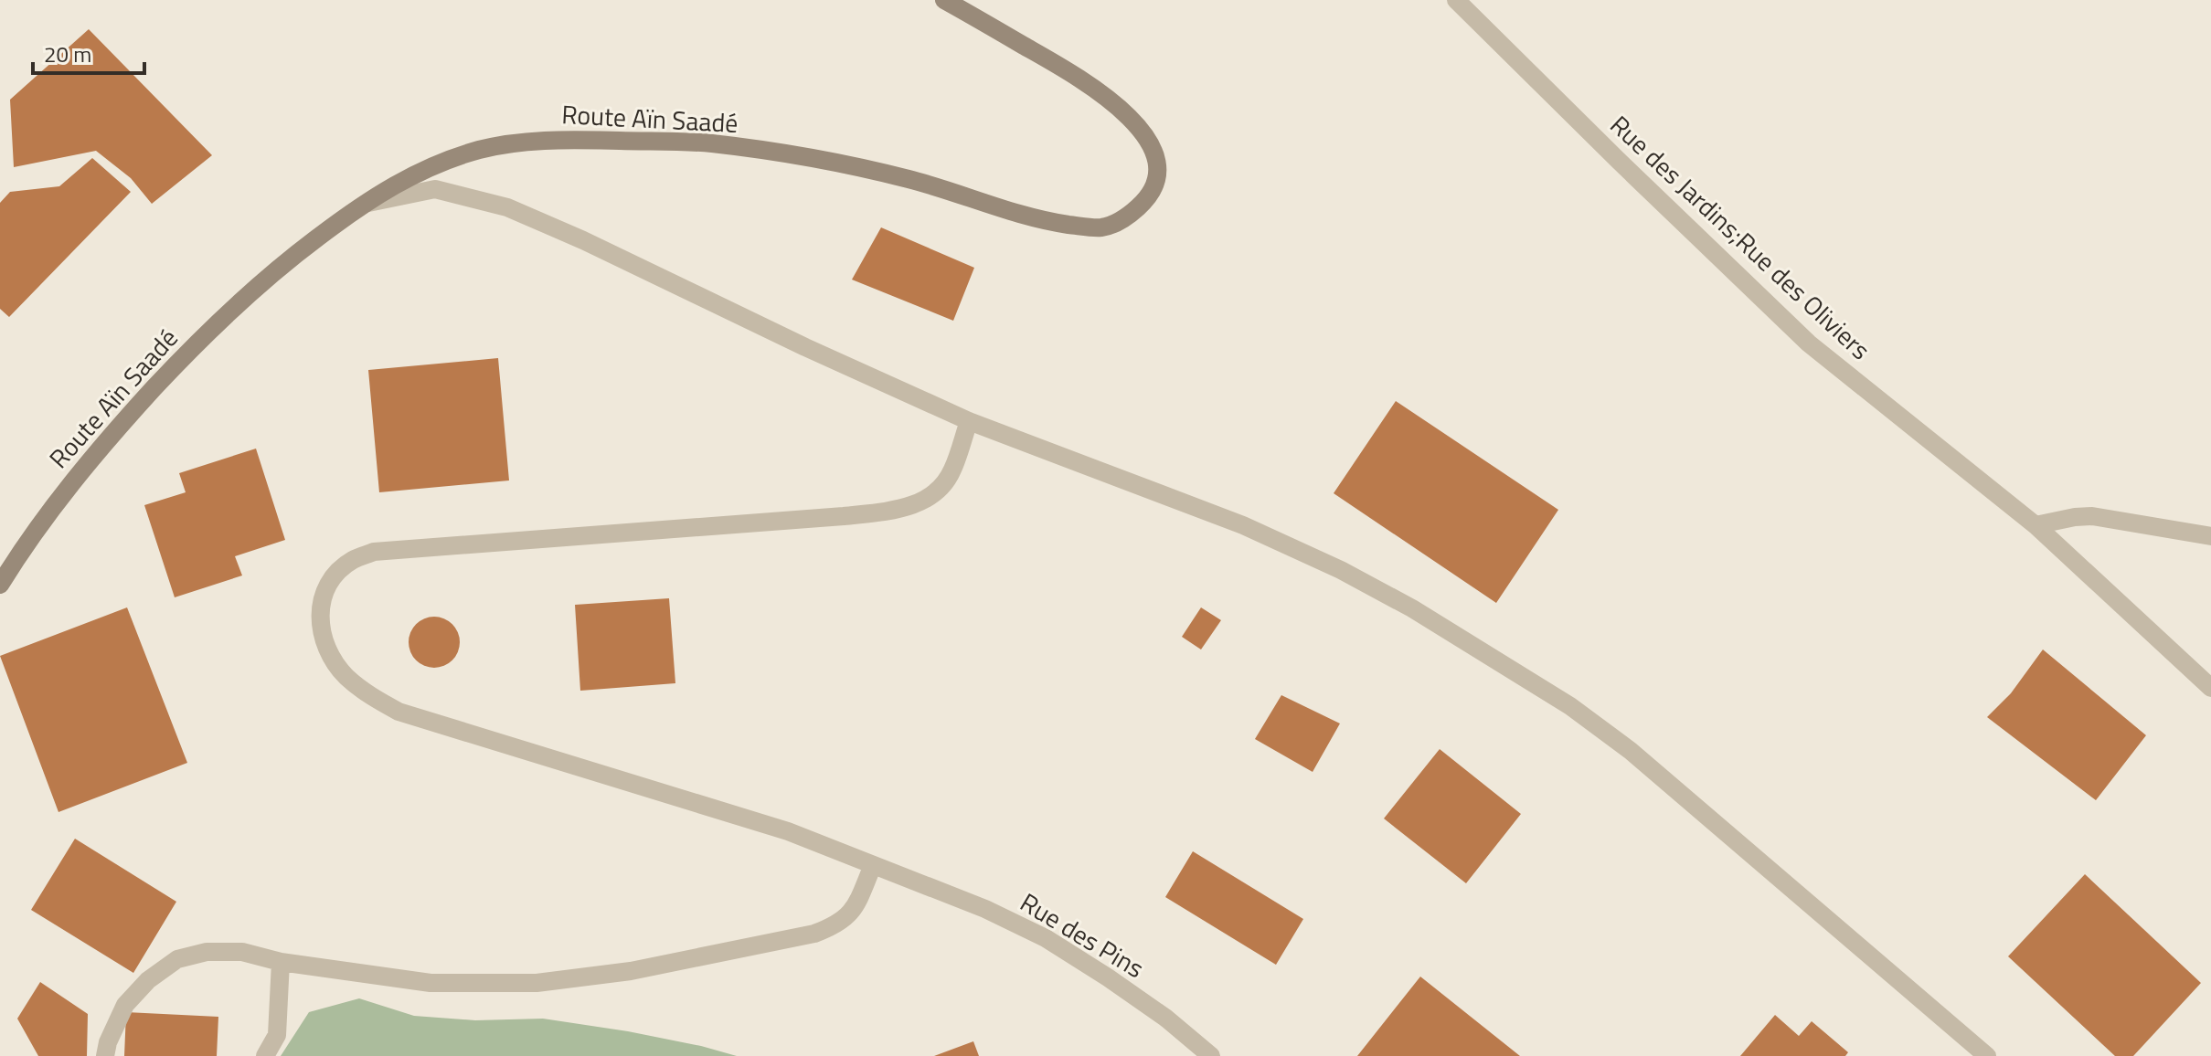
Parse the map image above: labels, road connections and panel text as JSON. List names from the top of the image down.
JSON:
{
  "streets": {
    "street": ["Route Aïn Saadé", "Rue des Jardins;Rue des Oliviers", "Rue des Pins"]
  },
  "scale_bar": "20 m"
}
